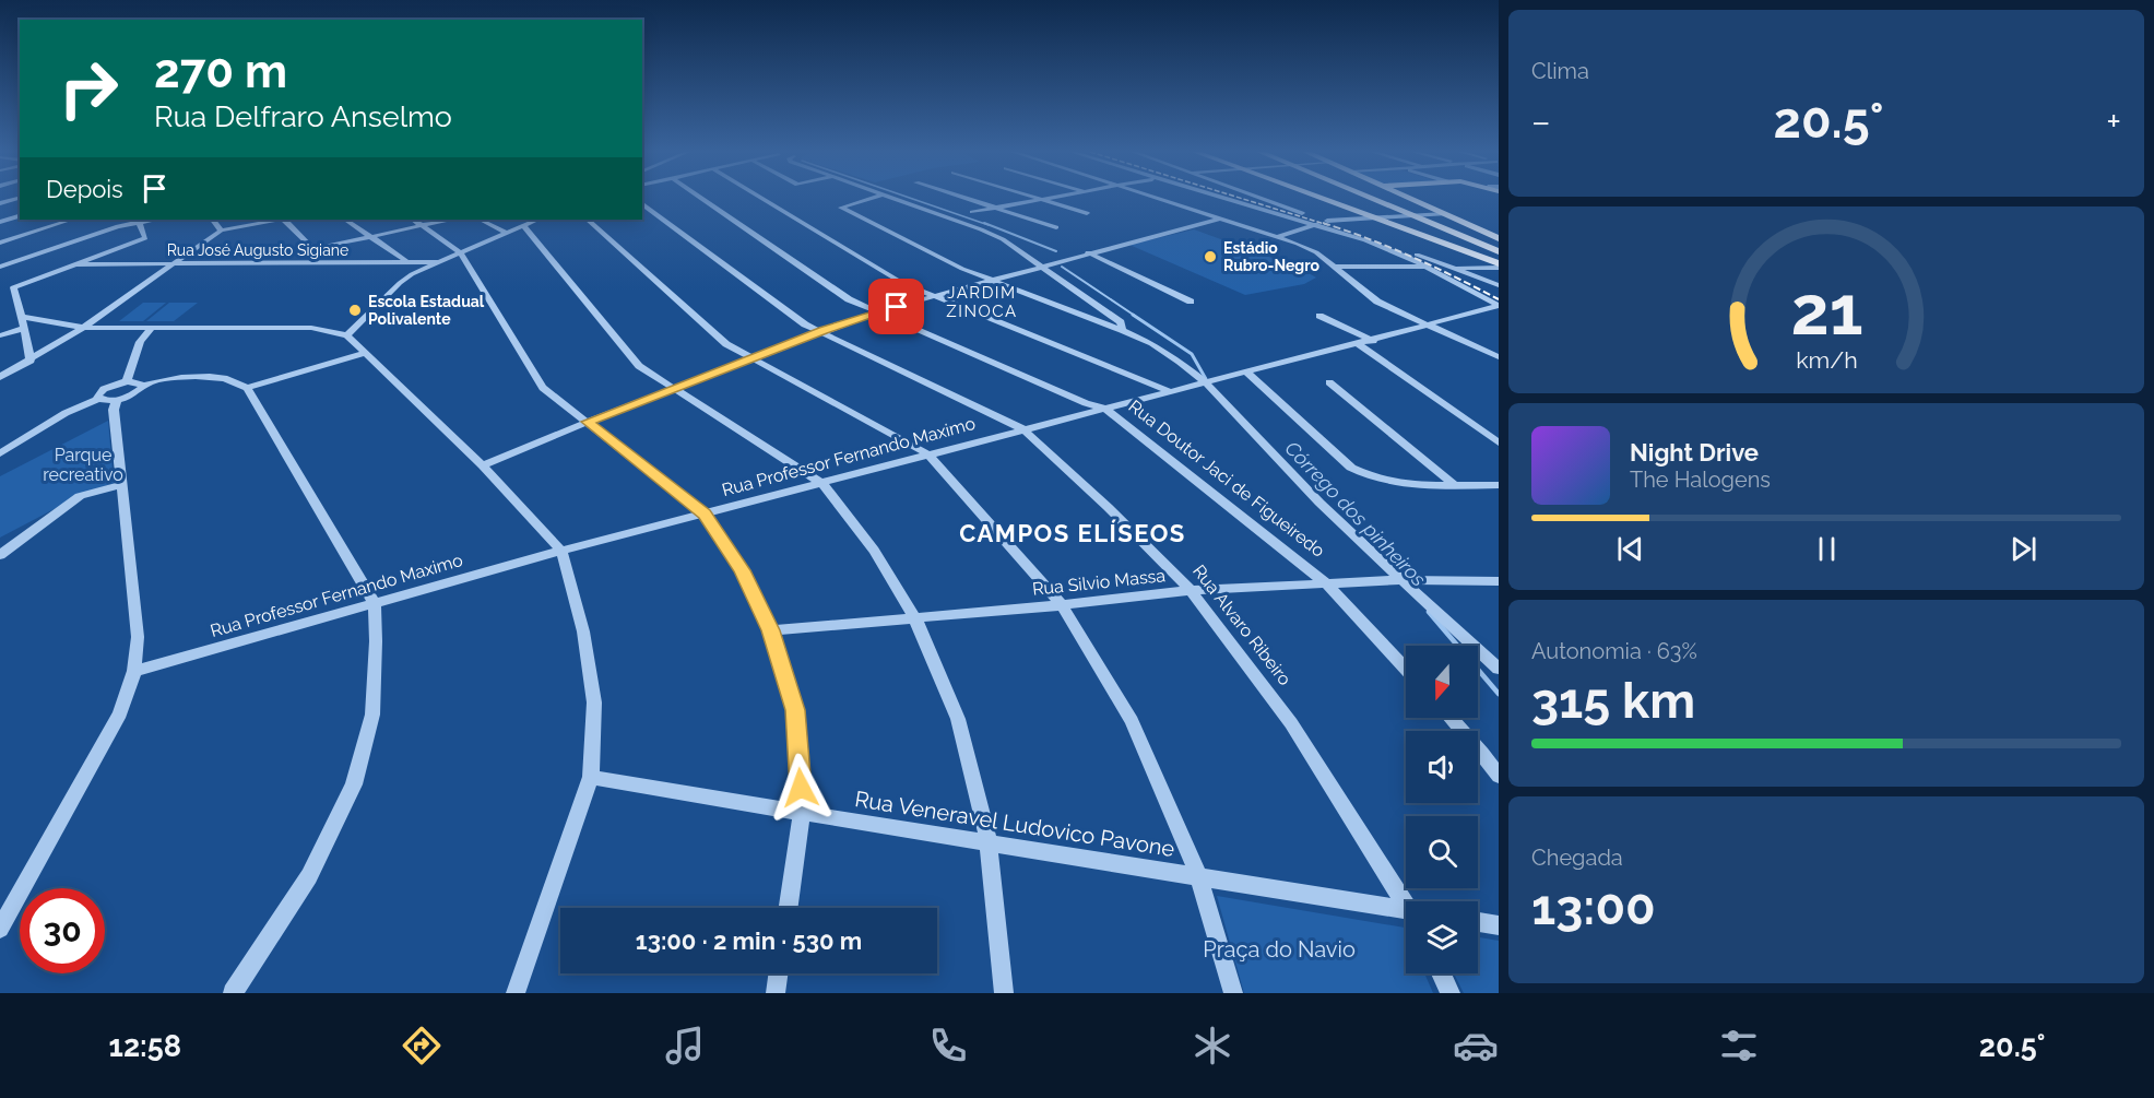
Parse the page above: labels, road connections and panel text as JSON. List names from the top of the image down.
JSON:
{
  "streets": {
    "street": [
      "Rua José Augusto Sigiane",
      "Rua Professor Fernando Maximo",
      "Rua Doutor Jaci de Figueiredo",
      "Rua Silvio Massa",
      "Rua Alvaro Ribeiro",
      "Rua Veneravel Ludovico Pavone"
    ]
  },
  "crossings": [
    ["Rua Professor Fernando Maximo", "Rua Doutor Jaci de Figueiredo"],
    ["Rua Professor Fernando Maximo", "Rua Alvaro Ribeiro"],
    ["Rua Doutor Jaci de Figueiredo", "Rua Silvio Massa"],
    ["Rua Silvio Massa", "Rua Alvaro Ribeiro"]
  ],
  "districts": ["JARDIM ZINOCA", "CAMPOS ELÍSEOS"],
  "water": ["Córrego dos pinheiros"],
  "parks": ["Parque recreativo", "Praça do Navio"],
  "places": ["Estádio Rubro-Negro", "Escola Estadual Polivalente"],
  "north": "bottom",
  "page": {
    "tile": [
      "Clima",
      ["Autonomia · 63%", "315 km"],
      ["Chegada", "13:00"]
    ],
    "turn": ["270 m", "Rua Delfraro Anselmo"],
    "heat": ["−", "20.5°", "+"],
    "then": "Depois",
    "song": ["Night Drive", "The Halogens"],
    "limit": "30",
    "trip": "13:00 · 2 min · 530 m",
    "tabs": ["12:58", "20.5°"],
    "gauge": ["21", "km/h"]
  }
}
